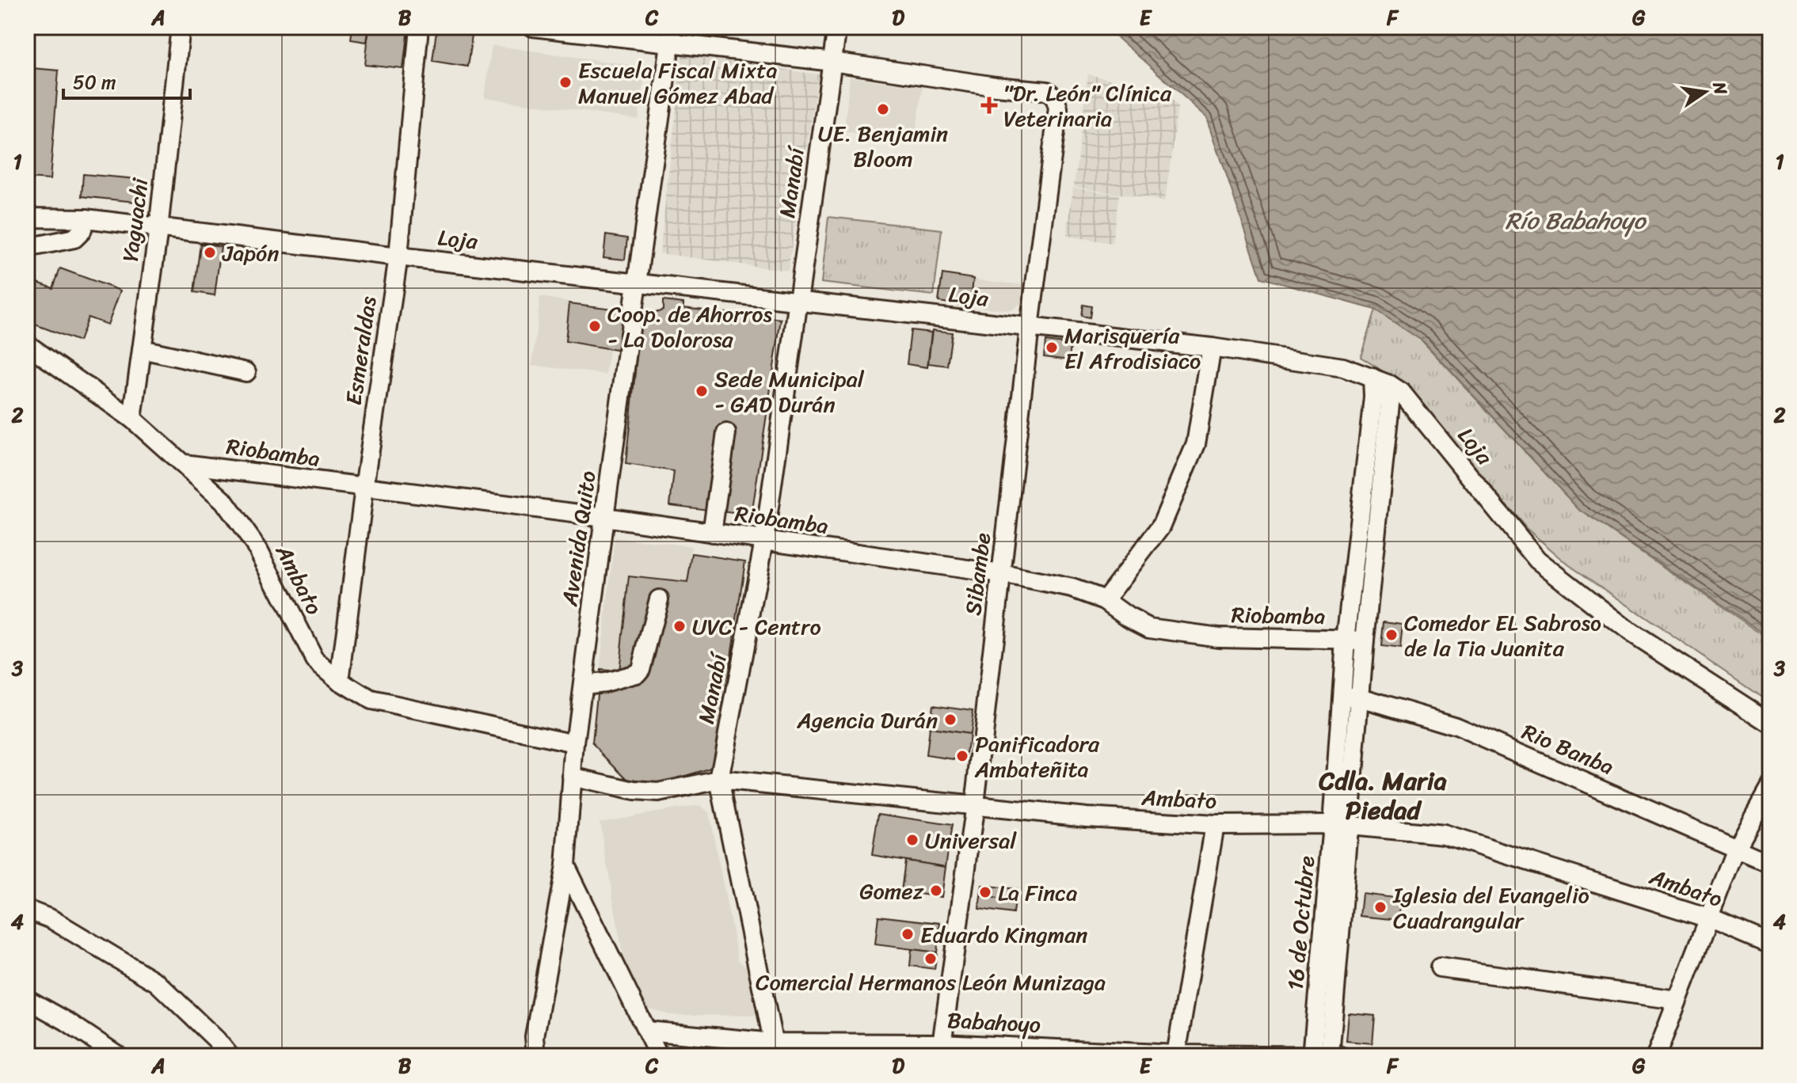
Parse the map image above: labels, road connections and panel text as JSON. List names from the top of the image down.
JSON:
{
  "streets": {
    "street": [
      "Manabí",
      "Yaguachi",
      "Loja",
      "Esmeraldas",
      "Riobamba",
      "Avenida Quito",
      "Sibambe",
      "Ambato",
      "Rio Banba",
      "16 de Octubre",
      "Babahoyo"
    ]
  },
  "crossings": [
    ["Manabí", "Loja"],
    ["Manabí", "Riobamba"],
    ["Manabí", "Sibambe"],
    ["Manabí", "Ambato"],
    ["Manabí", "Babahoyo"],
    ["Yaguachi", "Loja"],
    ["Yaguachi", "Ambato"],
    ["Loja", "Esmeraldas"],
    ["Loja", "Avenida Quito"],
    ["Loja", "Sibambe"],
    ["Loja", "16 de Octubre"],
    ["Esmeraldas", "Riobamba"],
    ["Esmeraldas", "Ambato"],
    ["Riobamba", "Avenida Quito"],
    ["Riobamba", "Sibambe"],
    ["Riobamba", "Ambato"],
    ["Riobamba", "16 de Octubre"],
    ["Avenida Quito", "Ambato"],
    ["Sibambe", "Ambato"],
    ["Sibambe", "Babahoyo"],
    ["Ambato", "16 de Octubre"],
    ["Rio Banba", "16 de Octubre"],
    ["16 de Octubre", "Babahoyo"]
  ],
  "districts": ["Cdla. Maria Piedad"],
  "water": ["Río Babahoyo"],
  "places": {
    "other": [
      "Escuela Fiscal Mixta Manuel Gómez Abad",
      "UE. Benjamin Bloom",
      "Japón",
      "Coop. de Ahorros - La Dolorosa",
      "Marisquería El Afrodisiaco",
      "Sede Municipal - GAD Durán",
      "UVC - Centro",
      "Comedor EL Sabroso de la Tia Juanita",
      "Agencia Durán",
      "Panificadora Ambateñita",
      "Universal",
      "Gomez",
      "La Finca",
      "Iglesia del Evangelio Cuadrangular",
      "Eduardo Kingman",
      "Comercial Hermanos León Munizaga"
    ],
    "health": ["\"Dr. León\" Clínica Veterinaria"]
  },
  "scale_bar": "50 m",
  "north": "right",
  "grid": {
    "columns": [
      "A",
      "B",
      "C",
      "D",
      "E",
      "F",
      "G"
    ],
    "rows": [
      "1",
      "2",
      "3",
      "4"
    ]
  }
}
